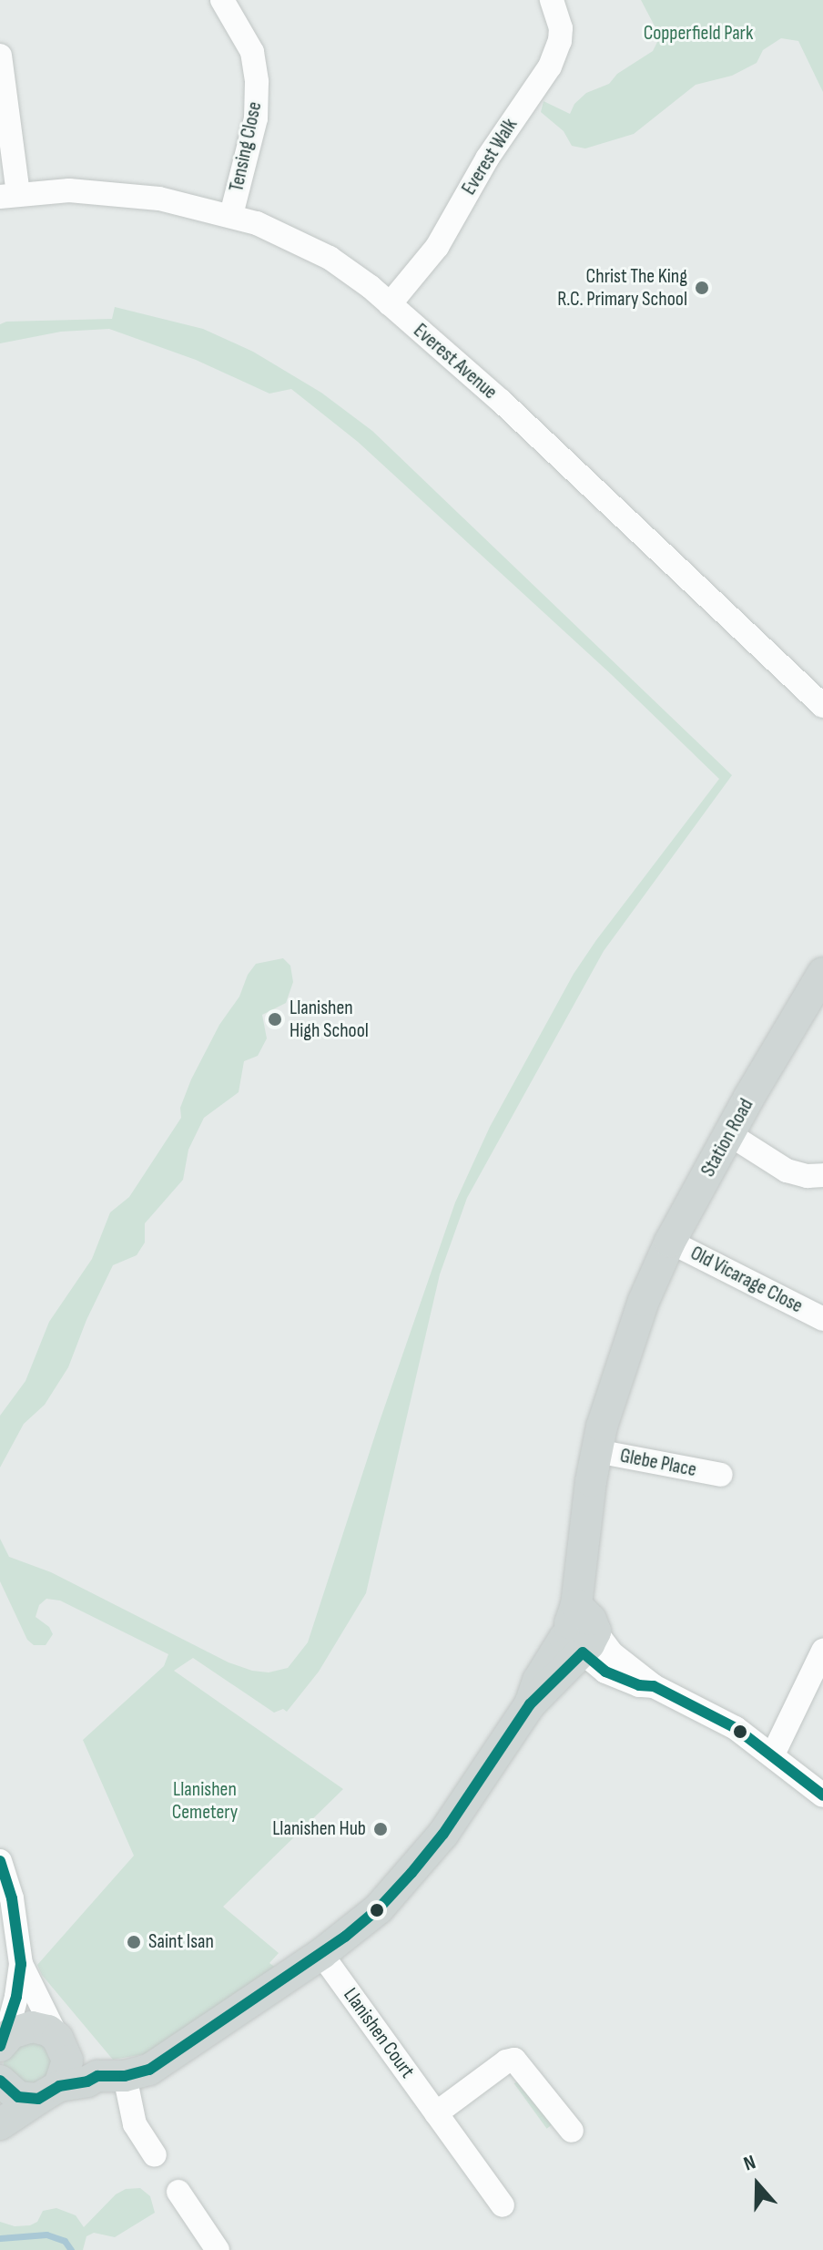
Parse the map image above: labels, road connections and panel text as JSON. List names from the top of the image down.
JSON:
{
  "streets": {
    "main road": ["Station Road"],
    "street": [
      "Tensing Close",
      "Everest Walk",
      "Everest Avenue",
      "Old Vicarage Close",
      "Glebe Place",
      "Llanishen Court"
    ]
  },
  "crossings": [
    ["Tensing Close", "Everest Avenue"],
    ["Everest Walk", "Everest Avenue"],
    ["Station Road", "Old Vicarage Close"],
    ["Station Road", "Glebe Place"],
    ["Station Road", "Llanishen Court"]
  ],
  "parks": ["Copperfield Park", "Llanishen Cemetery"],
  "places": [
    "Christ The King R.C. Primary School",
    "Llanishen High School",
    "Llanishen Hub",
    "Saint Isan"
  ],
  "north": "top"
}
